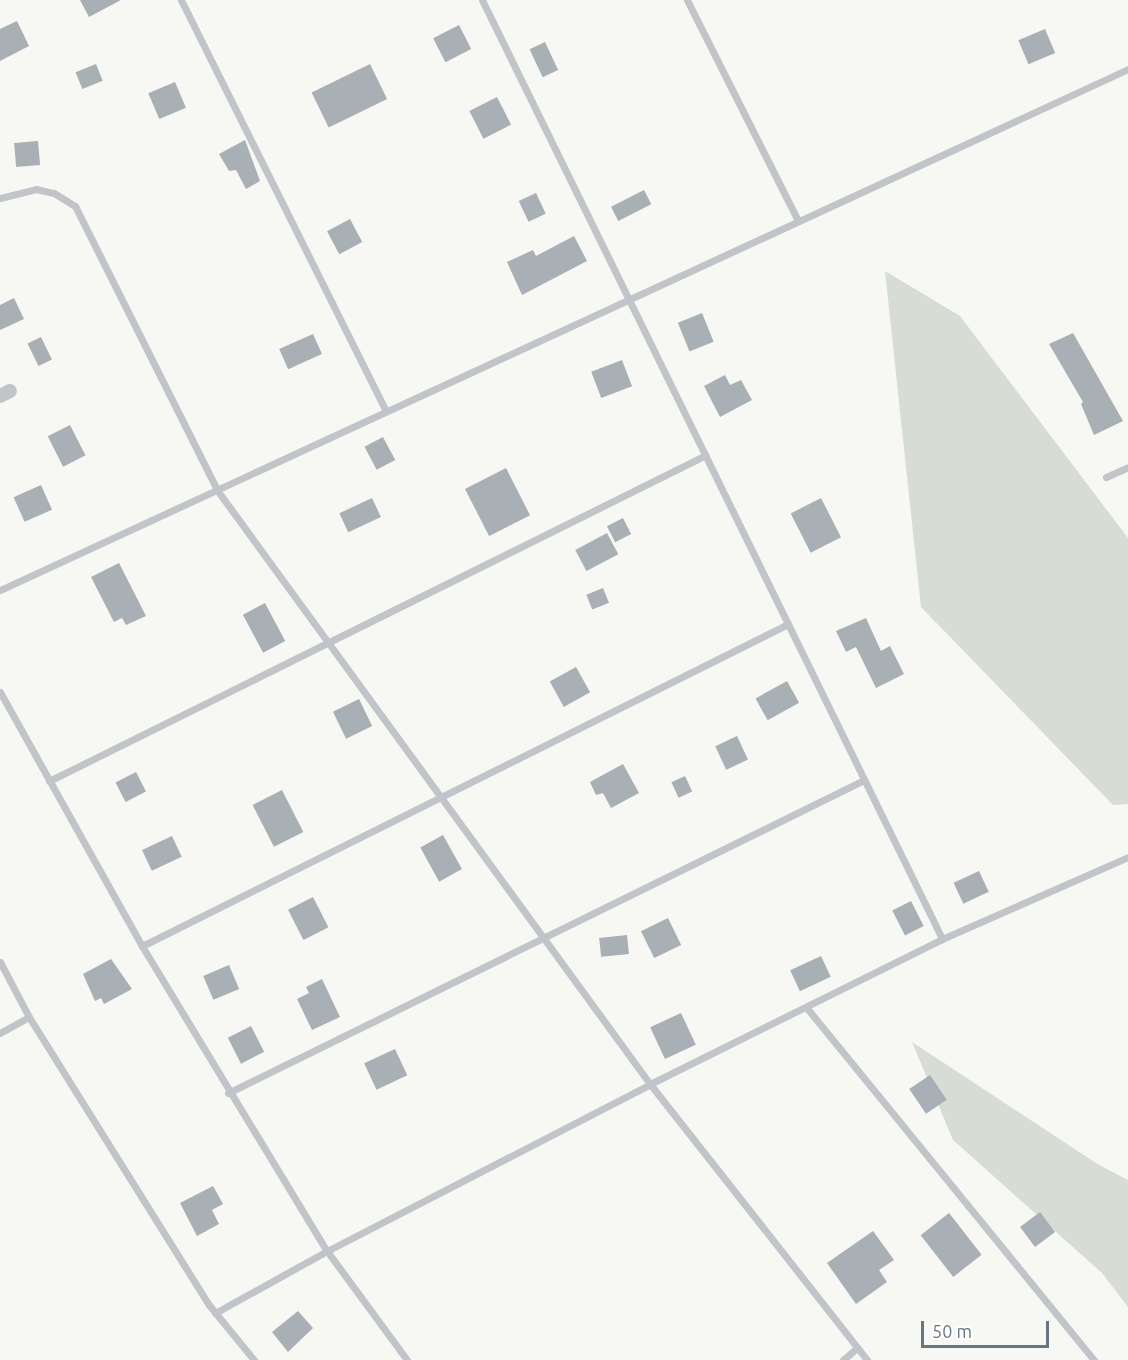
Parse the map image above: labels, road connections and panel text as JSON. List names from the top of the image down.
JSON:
{
  "scale_bar": "50 m"
}
